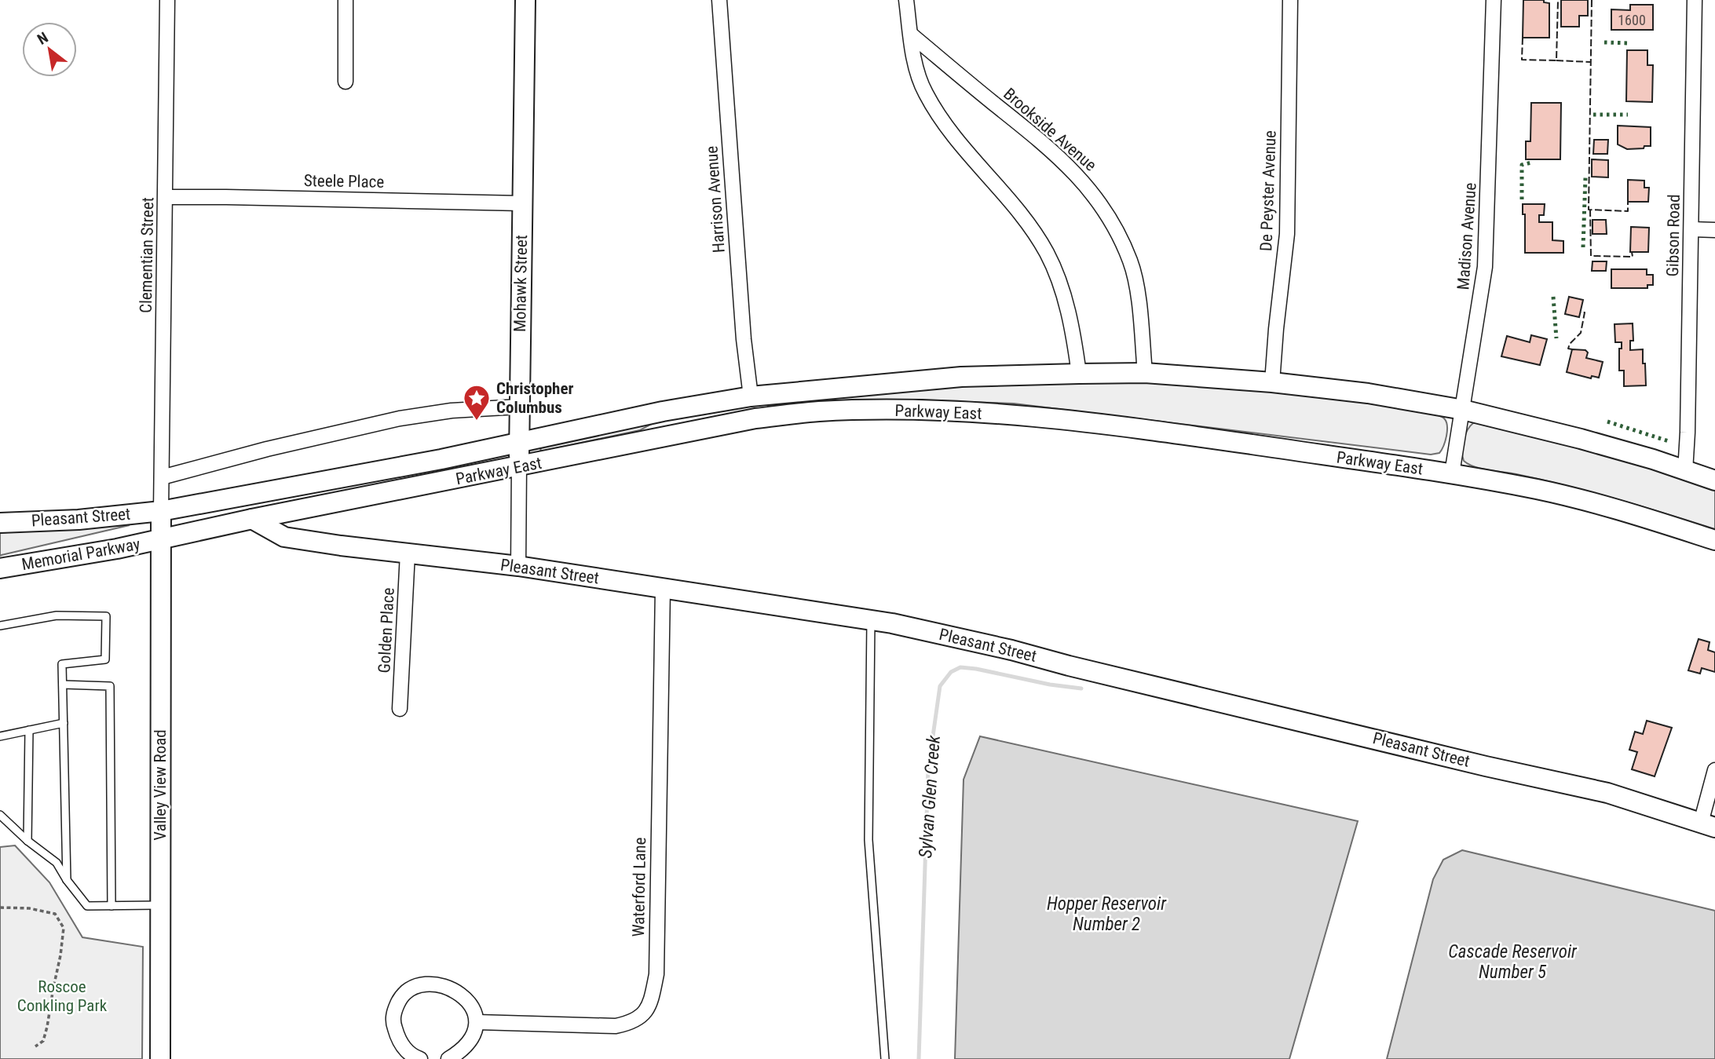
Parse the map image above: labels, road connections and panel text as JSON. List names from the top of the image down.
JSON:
{
  "streets": {
    "street": [
      "Brookside Avenue",
      "Steele Place",
      "De Peyster Avenue",
      "Harrison Avenue",
      "Gibson Road",
      "Madison Avenue",
      "Clementian Street",
      "Mohawk Street",
      "Parkway East",
      "Pleasant Street",
      "Memorial Parkway",
      "Golden Place",
      "Valley View Road",
      "Waterford Lane"
    ]
  },
  "crossings": [
    ["Brookside Avenue", "Parkway East"],
    ["Steele Place", "Clementian Street"],
    ["Steele Place", "Mohawk Street"],
    ["De Peyster Avenue", "Parkway East"],
    ["Harrison Avenue", "Parkway East"],
    ["Gibson Road", "Parkway East"],
    ["Madison Avenue", "Parkway East"],
    ["Clementian Street", "Parkway East"],
    ["Clementian Street", "Pleasant Street"],
    ["Clementian Street", "Valley View Road"],
    ["Mohawk Street", "Parkway East"],
    ["Mohawk Street", "Pleasant Street"],
    ["Parkway East", "Pleasant Street"],
    ["Parkway East", "Memorial Parkway"],
    ["Parkway East", "Valley View Road"],
    ["Pleasant Street", "Golden Place"],
    ["Pleasant Street", "Valley View Road"],
    ["Pleasant Street", "Waterford Lane"],
    ["Memorial Parkway", "Valley View Road"]
  ],
  "water": ["Sylvan Glen Creek", "Hopper Reservoir Number 2", "Cascade Reservoir Number 5"],
  "parks": ["Roscoe Conkling Park"],
  "places": {
    "place": ["Christopher Columbus"]
  },
  "house_numbers": ["1600"],
  "north": "top left"
}
